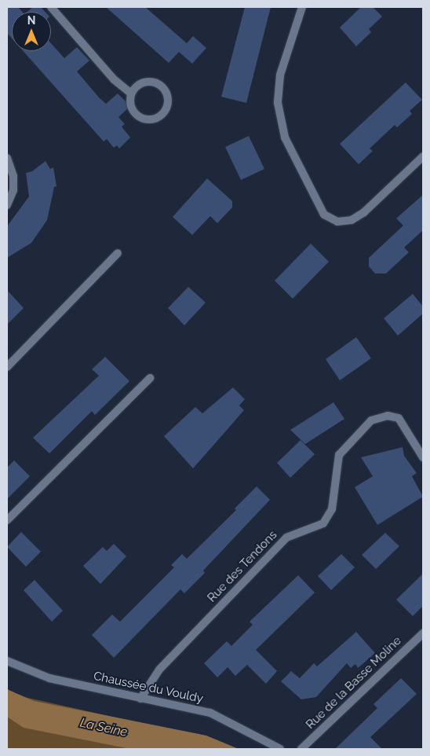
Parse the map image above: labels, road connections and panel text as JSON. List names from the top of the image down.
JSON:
{
  "streets": {
    "street": ["Rue des Tendons", "Rue de la Basse Moline", "Chaussée du Vouldy"]
  },
  "crossings": [
    ["Rue des Tendons", "Chaussée du Vouldy"]
  ],
  "water": ["La Seine"],
  "north": "top"
}
